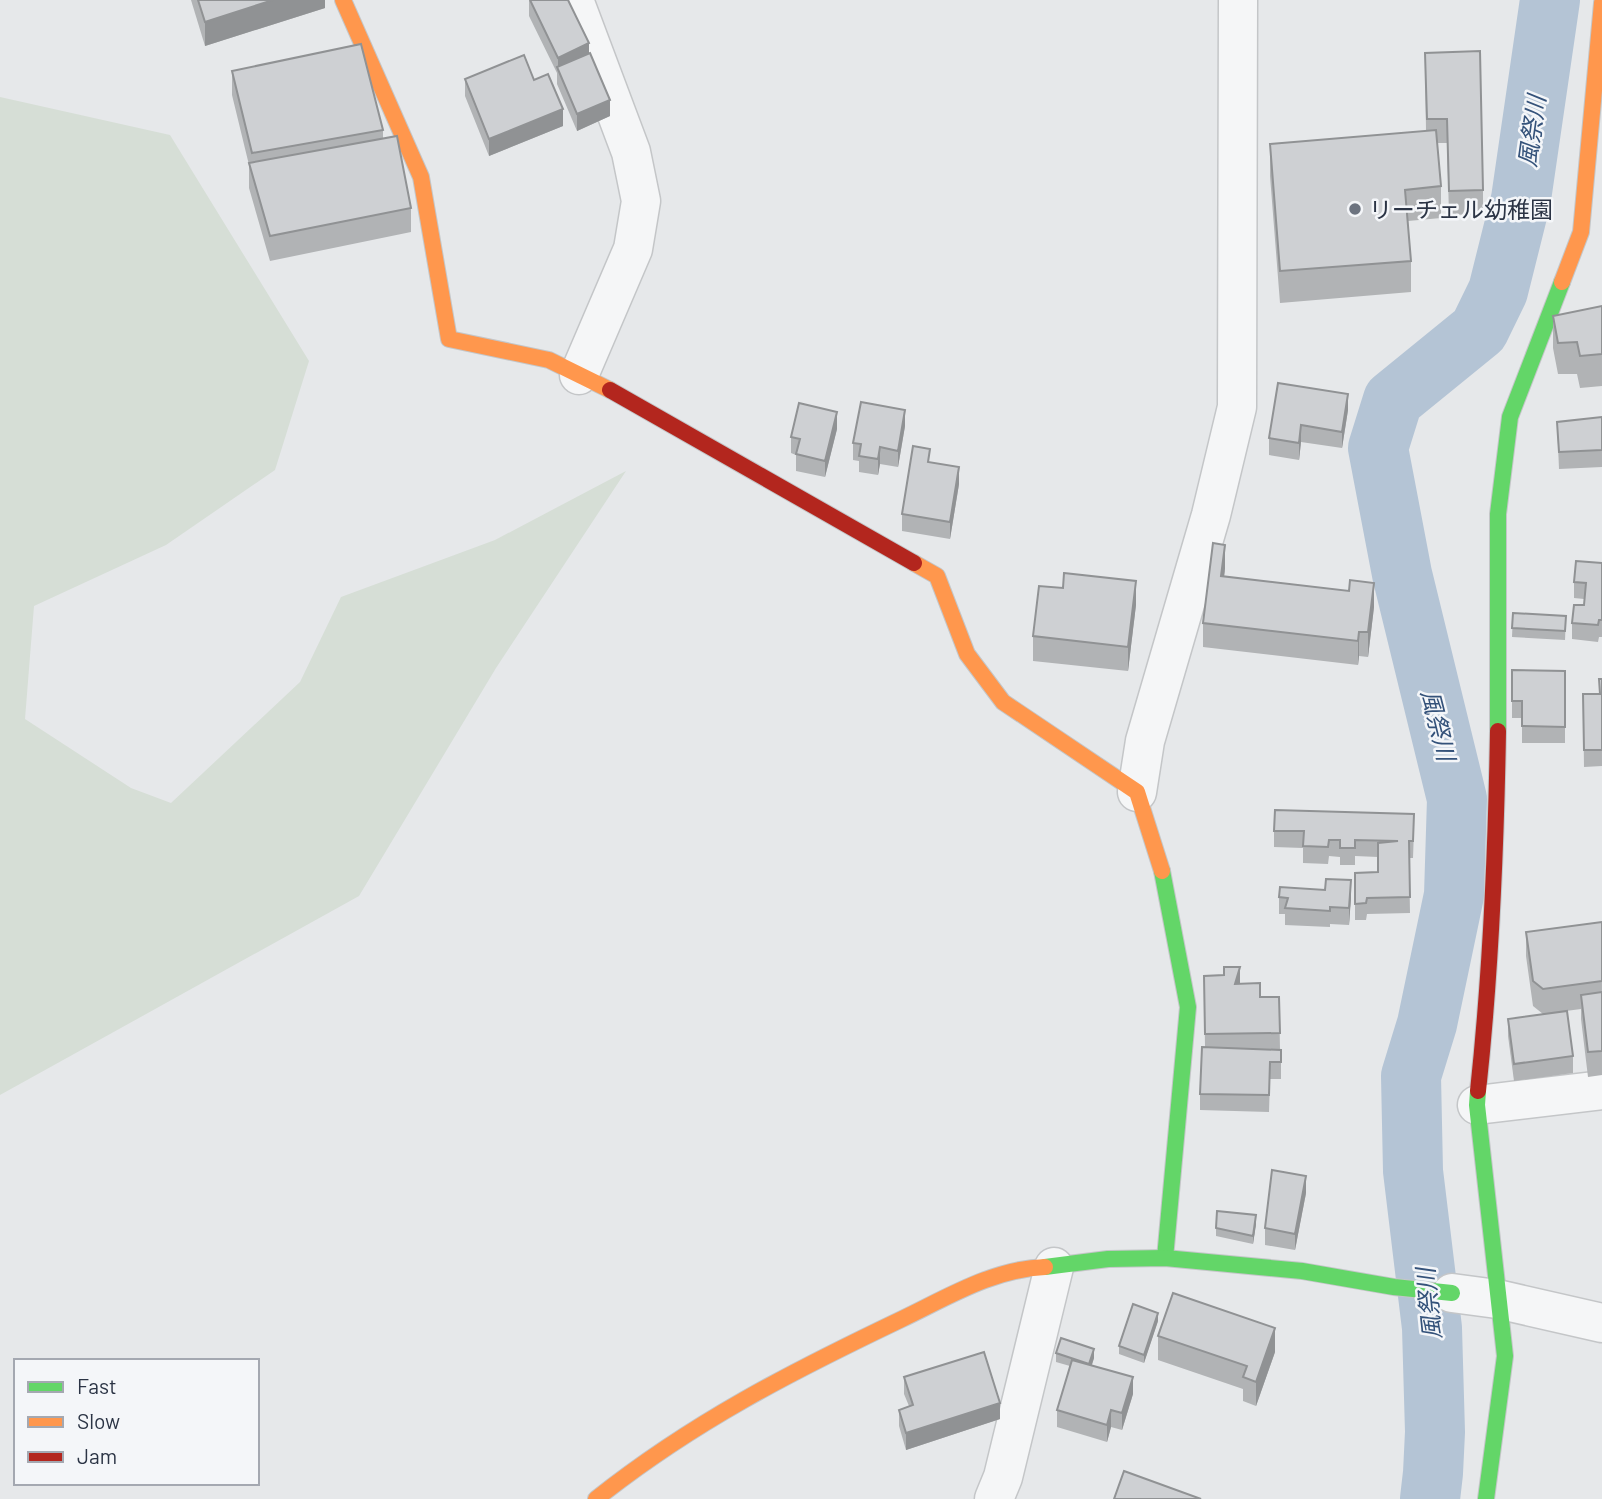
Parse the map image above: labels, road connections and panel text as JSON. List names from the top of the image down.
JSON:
{
  "water": ["風祭川"],
  "places": ["リーチェル幼稚園"],
  "legend": ["Fast", "Slow", "Jam"]
}
